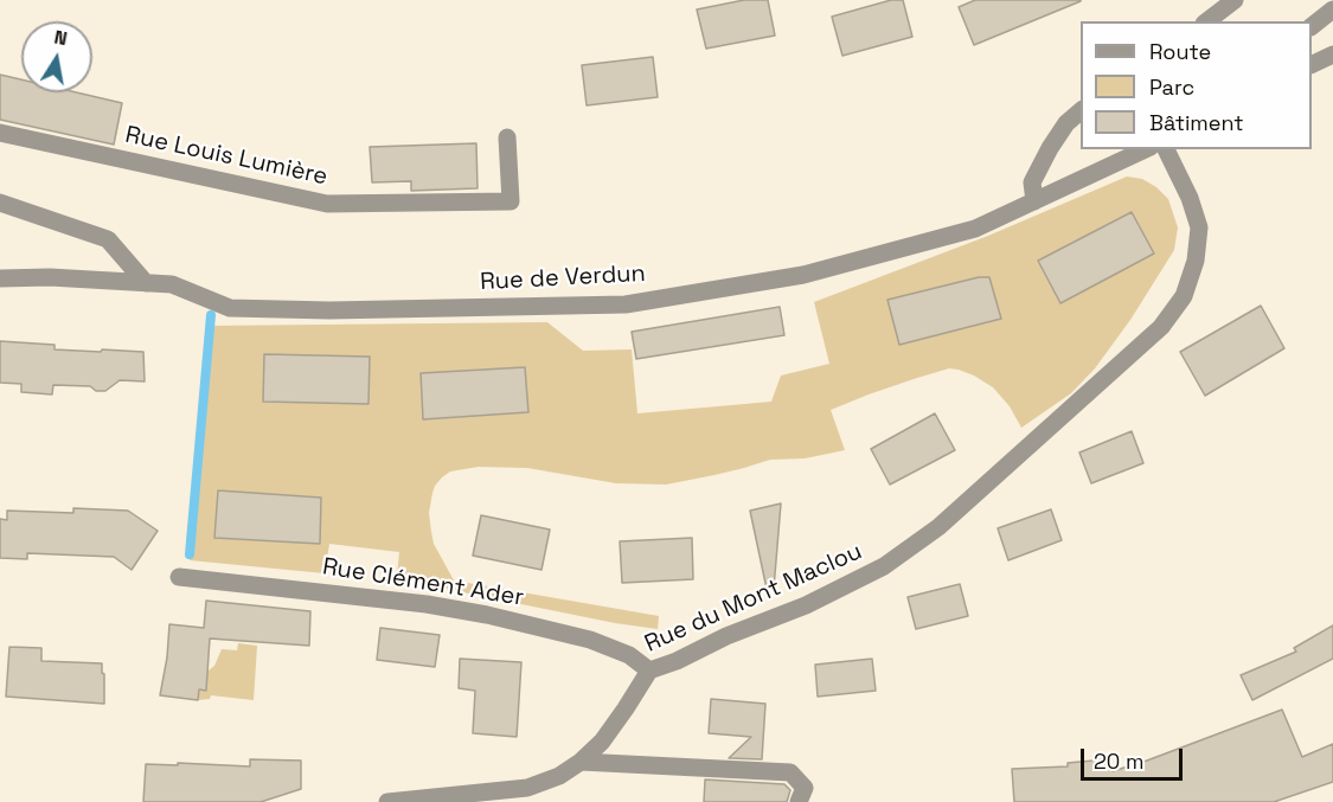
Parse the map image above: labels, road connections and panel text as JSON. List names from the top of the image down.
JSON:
{
  "streets": {
    "street": [
      "Rue Louis Lumière",
      "Rue de Verdun",
      "Rue Clément Ader",
      "Rue du Mont Maclou"
    ]
  },
  "crossings": [
    ["Rue Clément Ader", "Rue du Mont Maclou"]
  ],
  "legend": ["Route", "Parc", "Bâtiment"],
  "scale_bar": "20 m",
  "north": "top"
}
